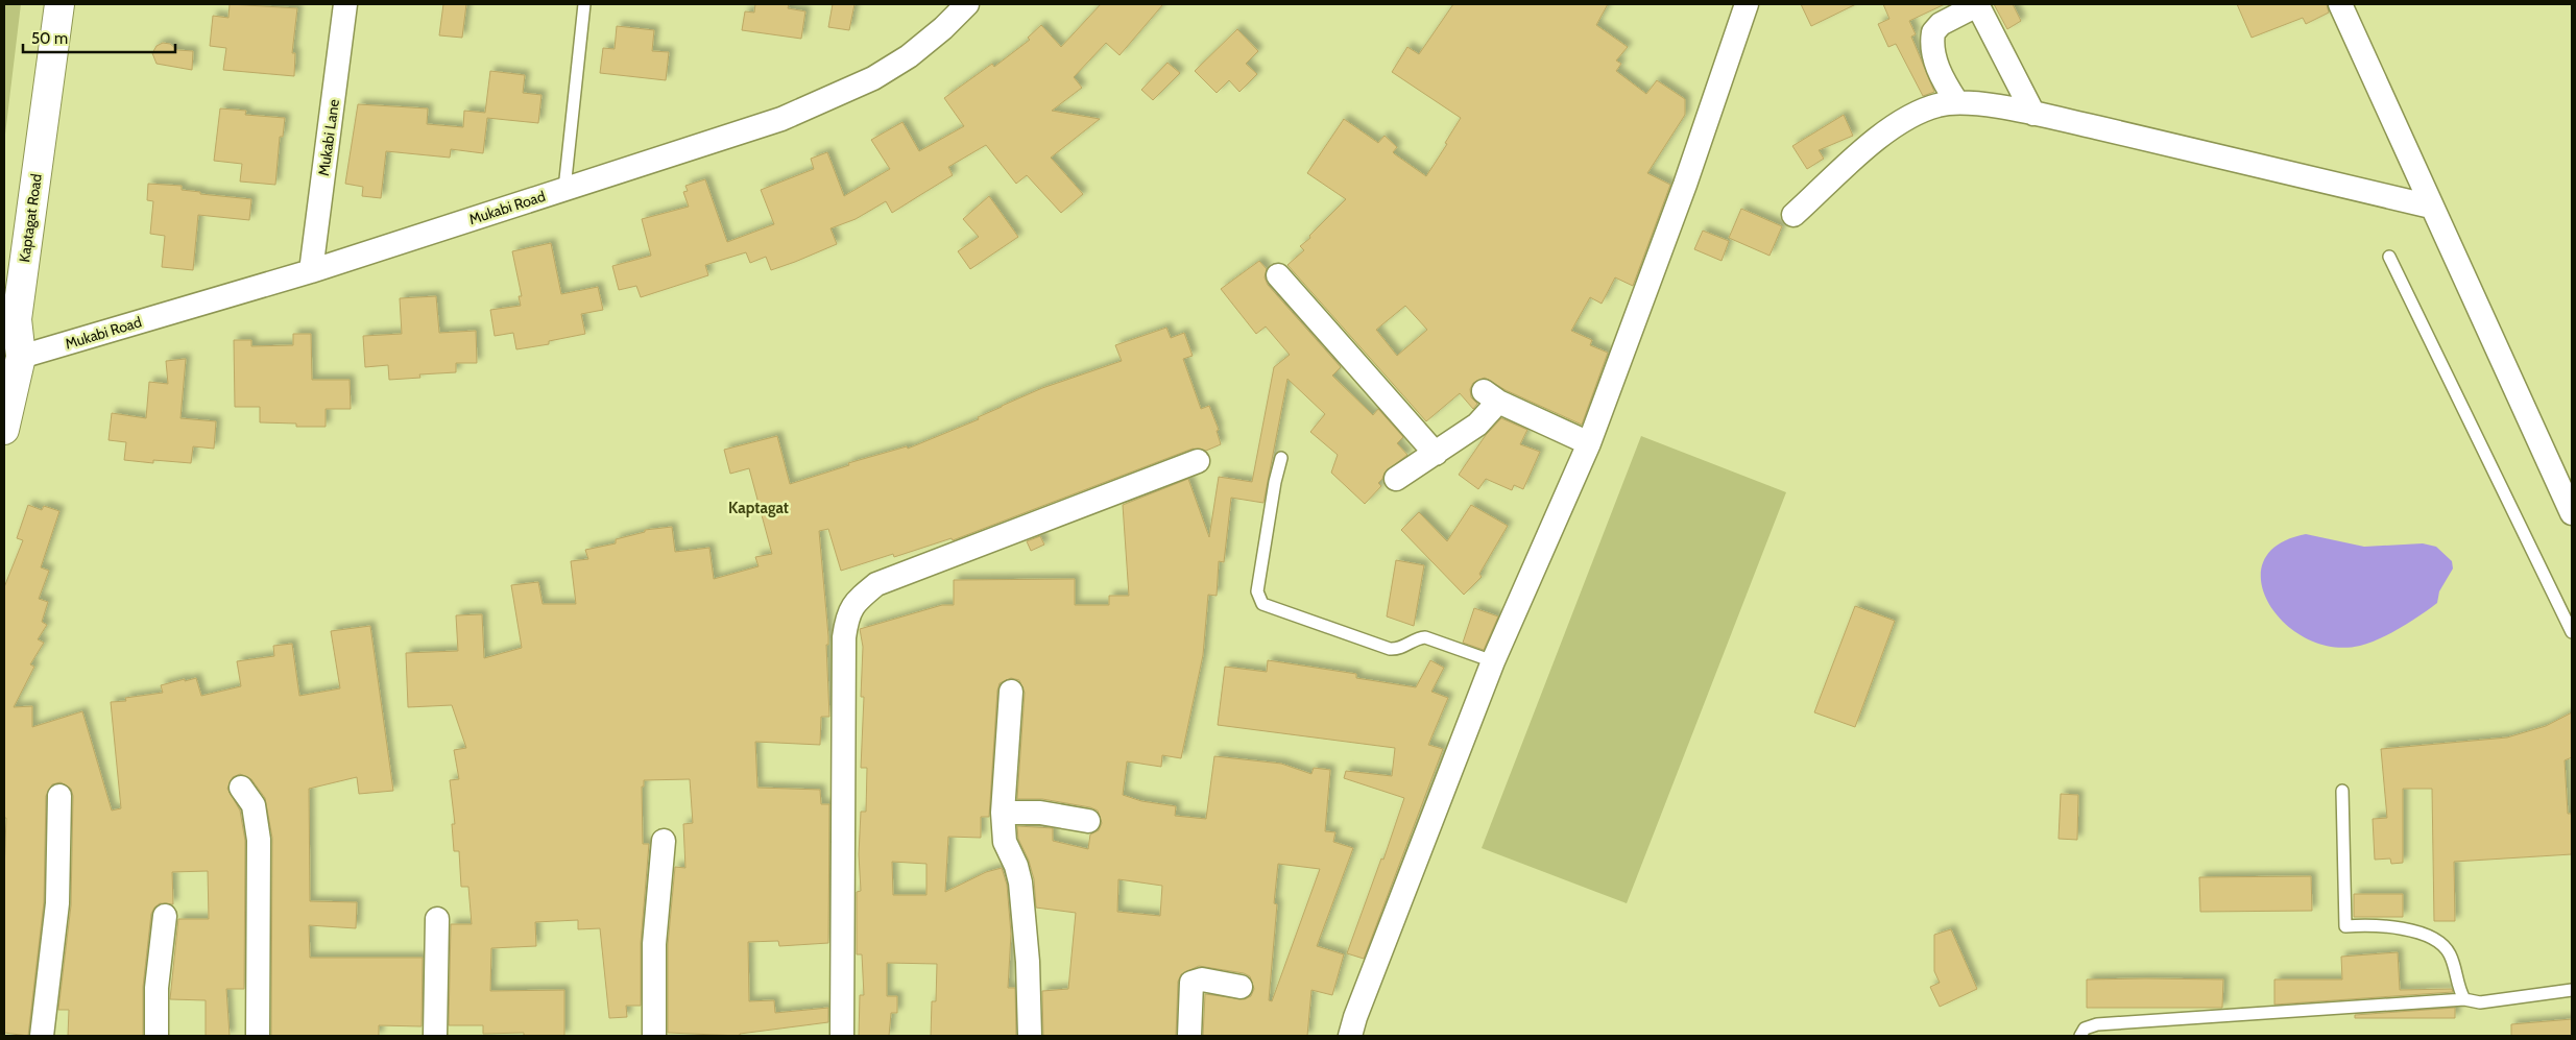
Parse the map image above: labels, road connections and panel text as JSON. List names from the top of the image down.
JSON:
{
  "streets": {
    "main road": ["Kaptagat Road"],
    "street": ["Mukabi Lane", "Mukabi Road"]
  },
  "crossings": [
    ["Mukabi Lane", "Mukabi Road"],
    ["Mukabi Road", "Kaptagat Road"]
  ],
  "districts": ["Kaptagat"],
  "scale_bar": "50 m"
}
